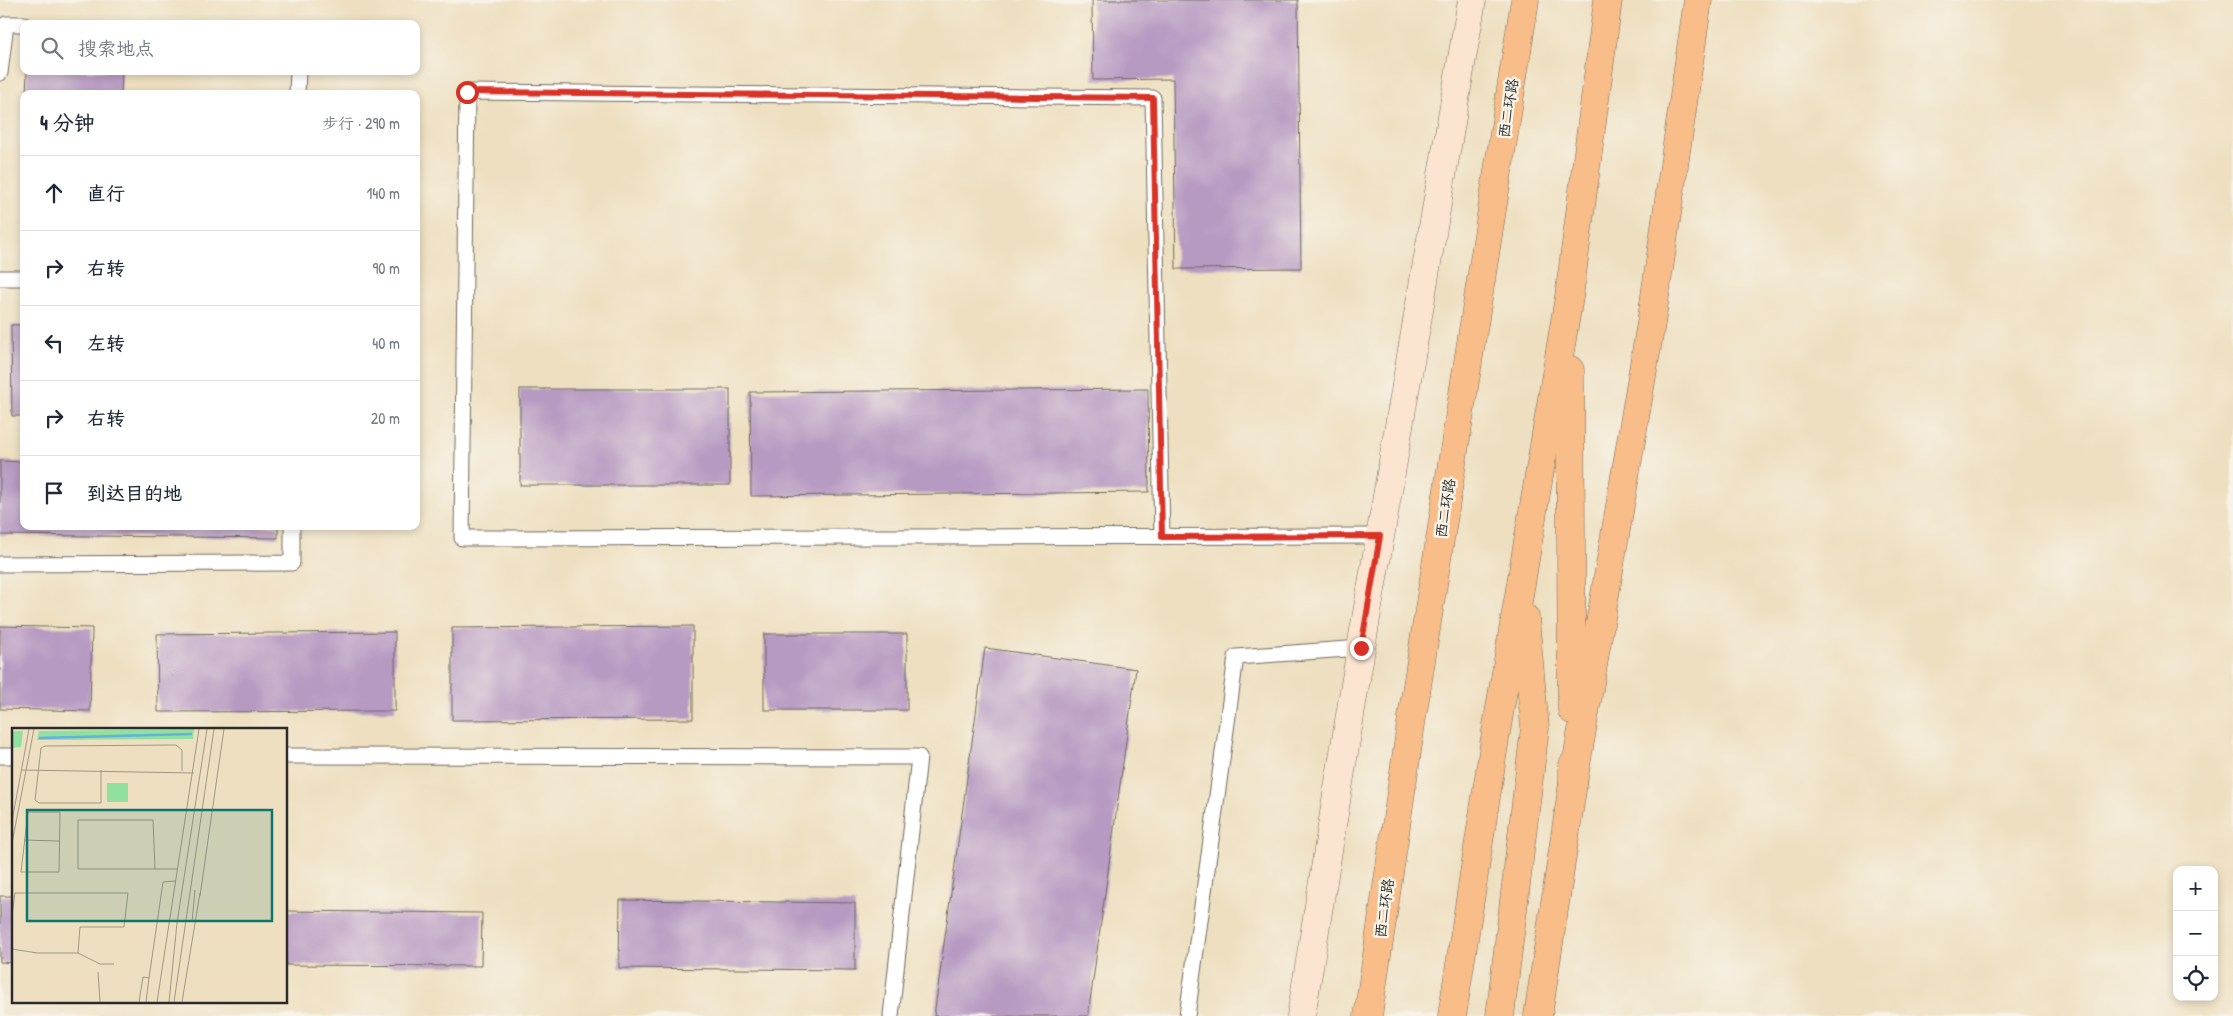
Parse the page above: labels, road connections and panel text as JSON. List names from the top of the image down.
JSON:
{
  "streets": {
    "highway": ["西二环路"]
  },
  "page": {
    "search": "搜索地点",
    "heading": ["4 分钟", "步行 · 290 m"],
    "list": [
      ["直行", "140 m"],
      ["右转", "90 m"],
      ["左转", "40 m"],
      ["右转", "20 m"],
      "到达目的地"
    ],
    "map_buttons": ["+", "−"]
  }
}
